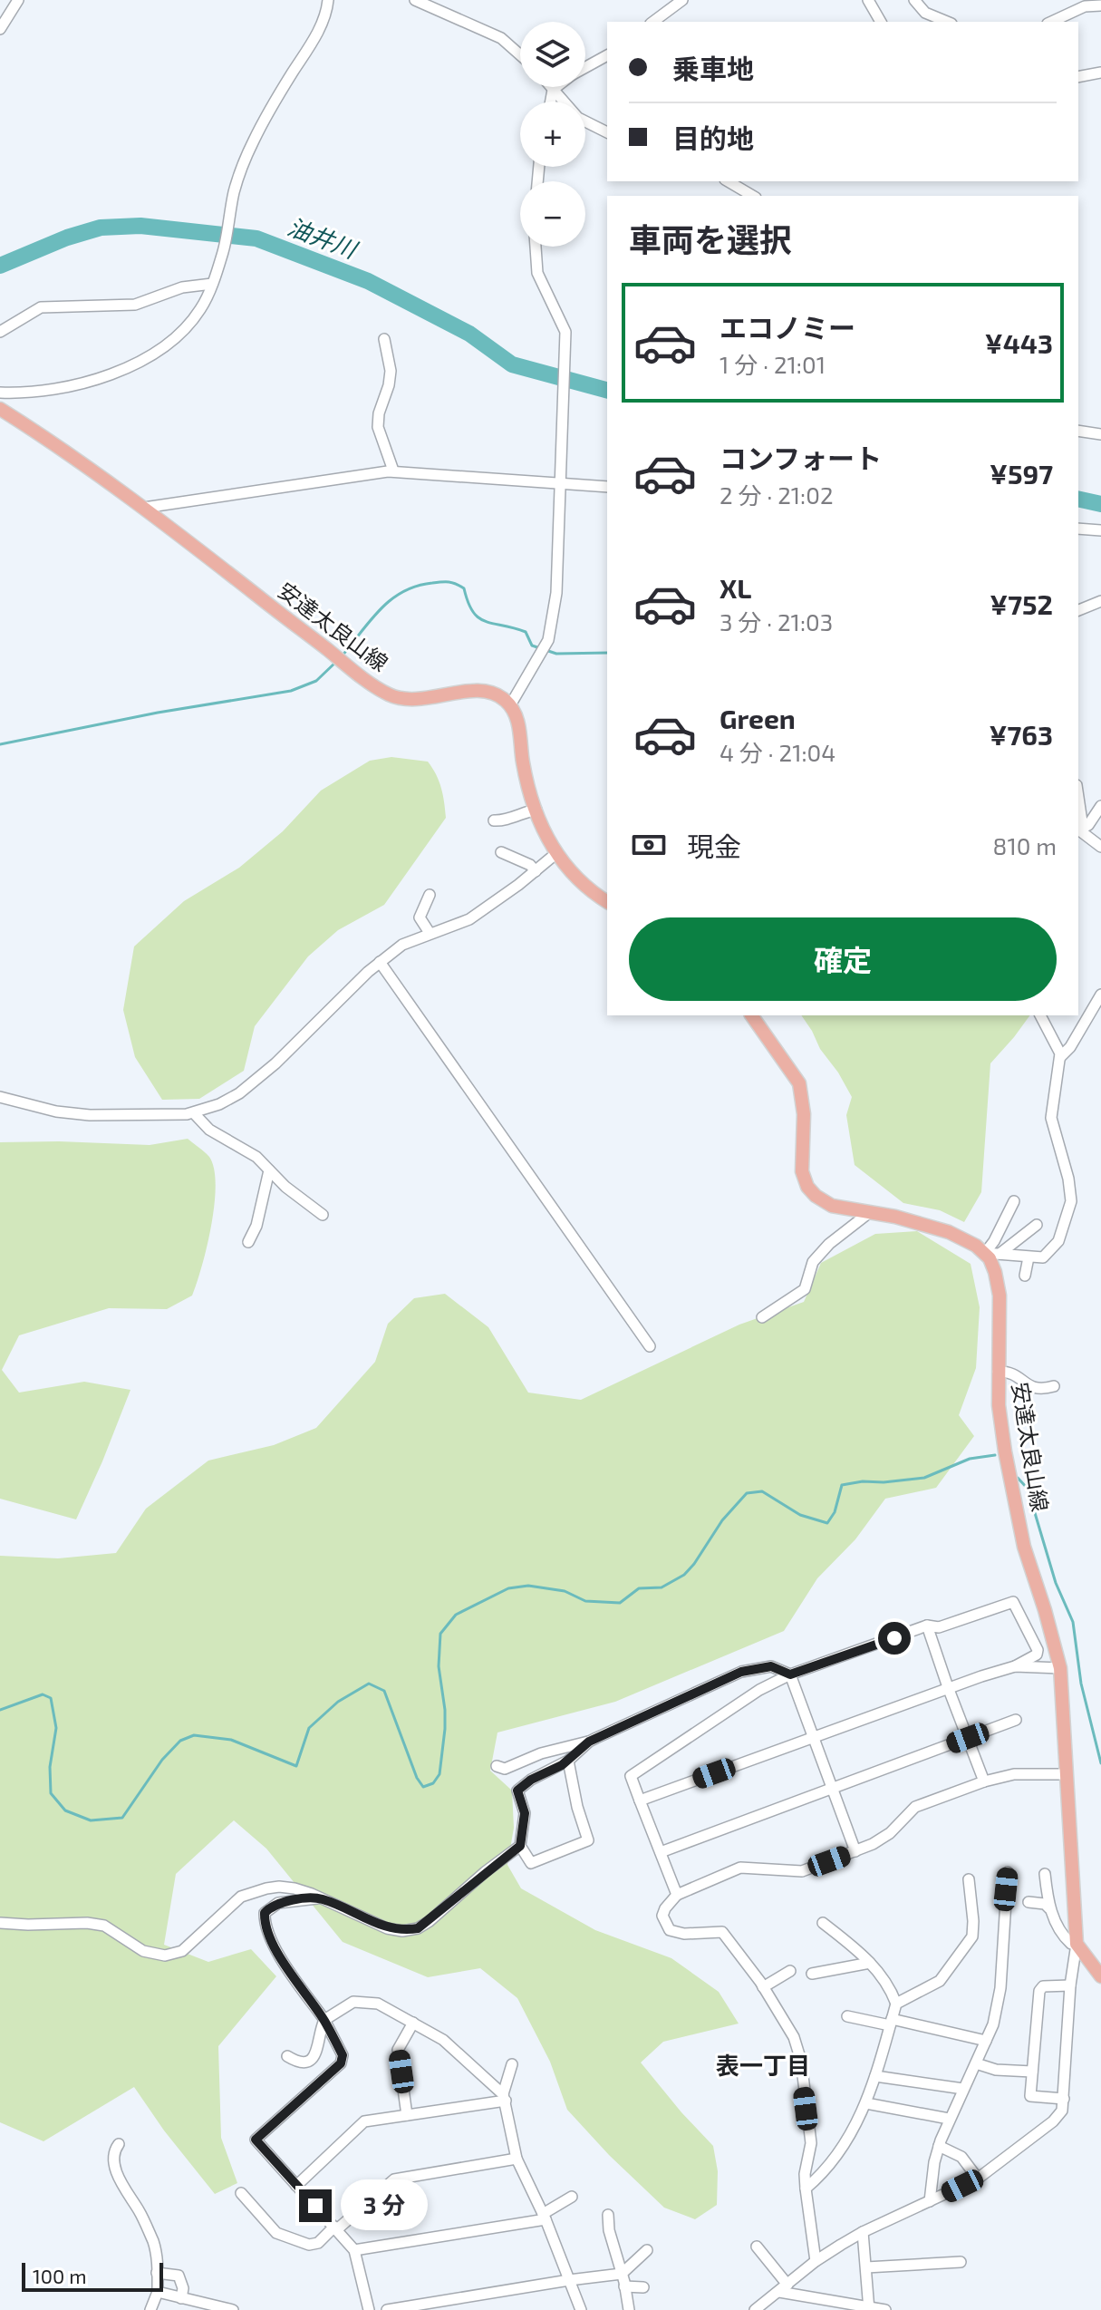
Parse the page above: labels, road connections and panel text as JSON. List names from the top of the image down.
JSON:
{
  "streets": {
    "main road": ["安達太良山線"]
  },
  "districts": ["表一丁目"],
  "water": ["油井川"],
  "scale_bar": "100 m",
  "page": {
    "map_buttons": ["+", "−"],
    "banner": ["乗車地", "目的地"],
    "heading": "車両を選択",
    "list": [
      {
        "name": "エコノミー",
        "note": "1 分 · 21:01",
        "value": "¥443"
      },
      {
        "name": "コンフォート",
        "note": "2 分 · 21:02",
        "value": "¥597"
      },
      {
        "name": "XL",
        "note": "3 分 · 21:03",
        "value": "¥752"
      },
      {
        "name": "Green",
        "note": "4 分 · 21:04",
        "value": "¥763"
      }
    ],
    "pay": ["現金", "810 m"],
    "buttons": "確定",
    "bubble": "3 分",
    "scale": "100 m"
  }
}
